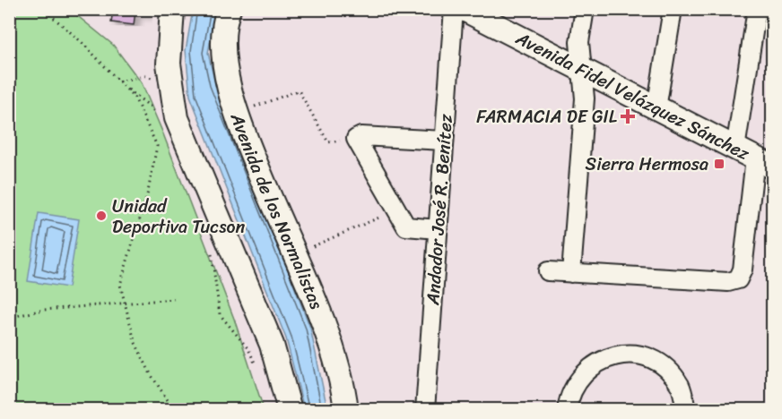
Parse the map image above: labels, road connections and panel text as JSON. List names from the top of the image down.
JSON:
{
  "streets": {
    "street": ["Avenida Fidel Velázquez Sánchez", "Andador José R. Benítez", "Avenida de los Normalistas"]
  },
  "crossings": [
    ["Avenida Fidel Velázquez Sánchez", "Andador José R. Benítez"]
  ],
  "places": {
    "health": ["FARMACIA DE GIL"],
    "transit": ["Sierra Hermosa"],
    "other": ["Unidad Deportiva Tucson"]
  }
}
